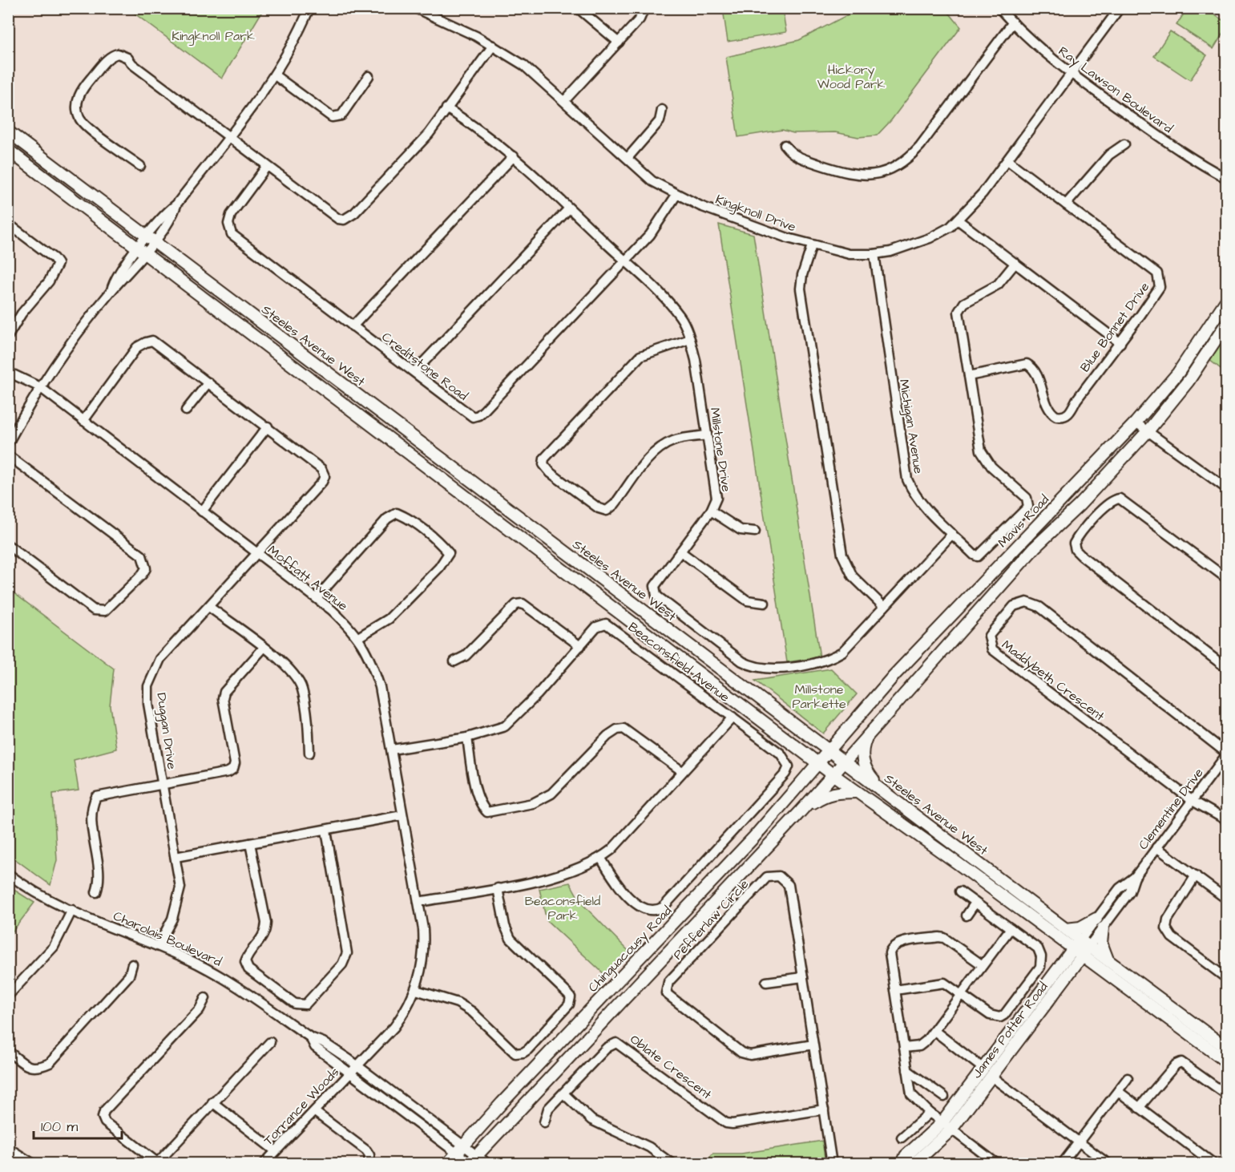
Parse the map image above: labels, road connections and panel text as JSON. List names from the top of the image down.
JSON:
{
  "streets": {
    "main road": [
      "Steeles Avenue West",
      "Mavis Road",
      "Chinguacousy Road",
      "James Potter Road"
    ],
    "street": [
      "Ray Lawson Boulevard",
      "Kingknoll Drive",
      "Blue Bonnet Drive",
      "Creditstone Road",
      "Michigan Avenue",
      "Millstone Drive",
      "Moffatt Avenue",
      "Beaconsfield Avenue",
      "Maddybeth Crescent",
      "Duggan Drive",
      "Clementine Drive",
      "Pefferlaw Circle",
      "Charolais Boulevard",
      "Oblate Crescent",
      "Torrance Woods"
    ]
  },
  "crossings": [
    ["Ray Lawson Boulevard", "Kingknoll Drive"],
    ["Kingknoll Drive", "Blue Bonnet Drive"],
    ["Kingknoll Drive", "Creditstone Road"],
    ["Kingknoll Drive", "Michigan Avenue"],
    ["Blue Bonnet Drive", "Michigan Avenue"],
    ["Steeles Avenue West", "Mavis Road"],
    ["Steeles Avenue West", "Clementine Drive"],
    ["Steeles Avenue West", "Chinguacousy Road"],
    ["Steeles Avenue West", "James Potter Road"],
    ["Creditstone Road", "Millstone Drive"],
    ["Michigan Avenue", "Millstone Drive"],
    ["Mavis Road", "Chinguacousy Road"],
    ["Moffatt Avenue", "Beaconsfield Avenue"],
    ["Moffatt Avenue", "Duggan Drive"],
    ["Moffatt Avenue", "Charolais Boulevard"],
    ["Moffatt Avenue", "Torrance Woods"],
    ["Maddybeth Crescent", "Clementine Drive"],
    ["Duggan Drive", "Charolais Boulevard"],
    ["Clementine Drive", "James Potter Road"],
    ["Pefferlaw Circle", "Oblate Crescent"],
    ["Charolais Boulevard", "Chinguacousy Road"],
    ["Charolais Boulevard", "Torrance Woods"]
  ],
  "parks": [
    "Kingknoll Park",
    "Hickory Wood Park",
    "Millstone Parkette",
    "Beaconsfield Park"
  ],
  "scale_bar": "100 m"
}
